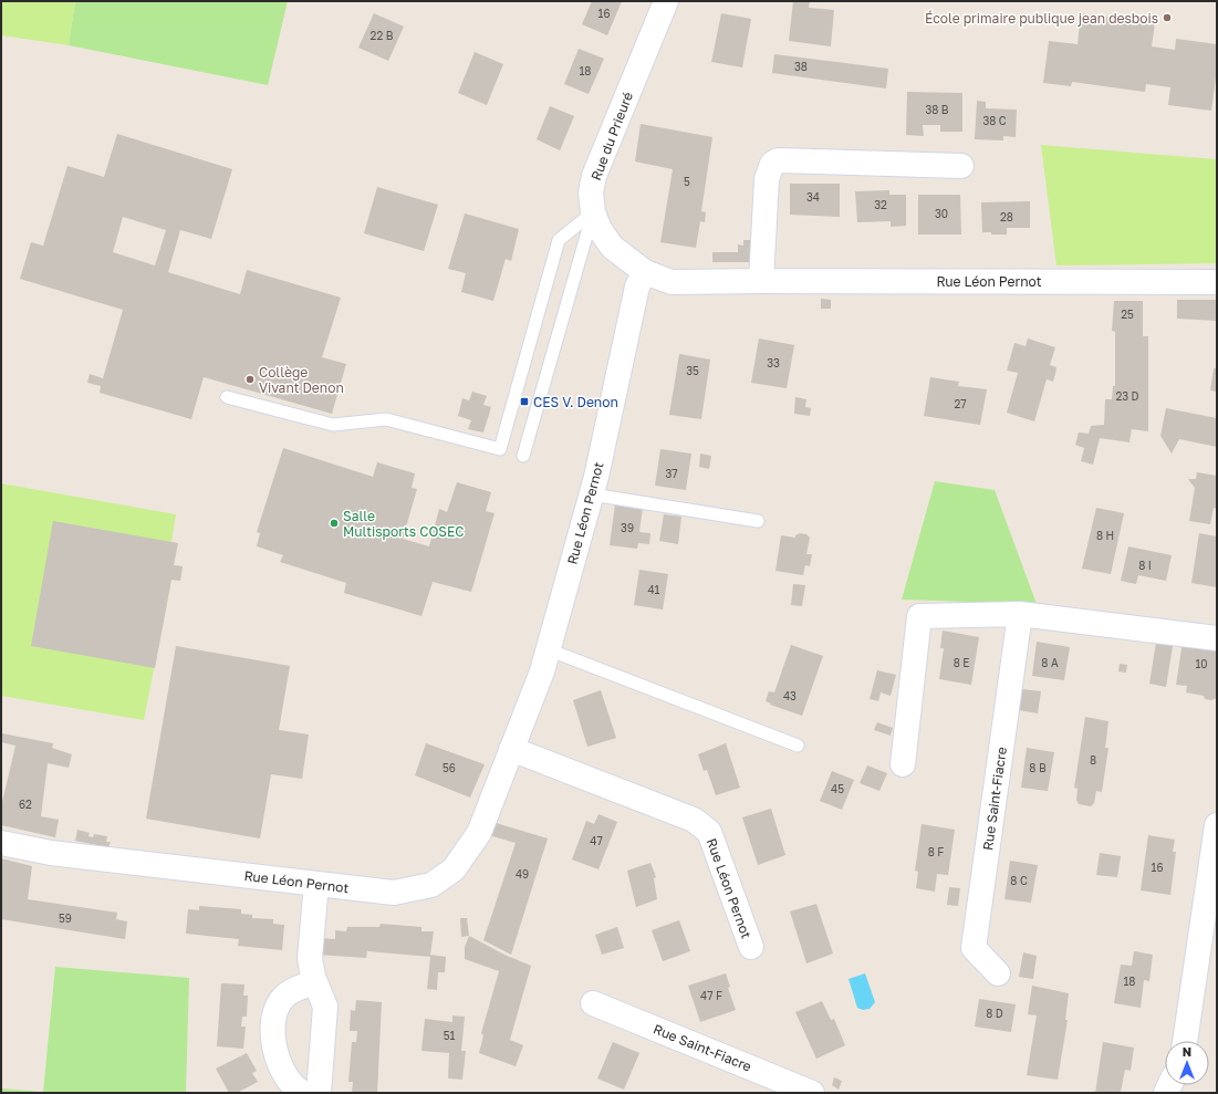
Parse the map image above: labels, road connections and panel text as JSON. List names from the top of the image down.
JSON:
{
  "streets": {
    "street": ["Rue du Prieuré", "Rue Léon Pernot", "Rue Saint-Fiacre"]
  },
  "crossings": [
    ["Rue du Prieuré", "Rue Léon Pernot"]
  ],
  "places": {
    "other": ["École primaire publique jean desbois", "Collège Vivant Denon", "Salle Multisports COSEC"],
    "transit": ["CES V. Denon"]
  },
  "house_numbers": [
    "16",
    "22 B",
    "38",
    "18",
    "38 B",
    "38 C",
    "5",
    "34",
    "32",
    "30",
    "28",
    "25",
    "33",
    "35",
    "23 D",
    "27",
    "37",
    "39",
    "8 H",
    "8 I",
    "41",
    "8 E",
    "8 A",
    "10",
    "43",
    "8",
    "56",
    "8 B",
    "45",
    "62",
    "47",
    "8 F",
    "16",
    "49",
    "8 C",
    "59",
    "18",
    "47 F",
    "8 D",
    "51"
  ],
  "north": "top"
}
